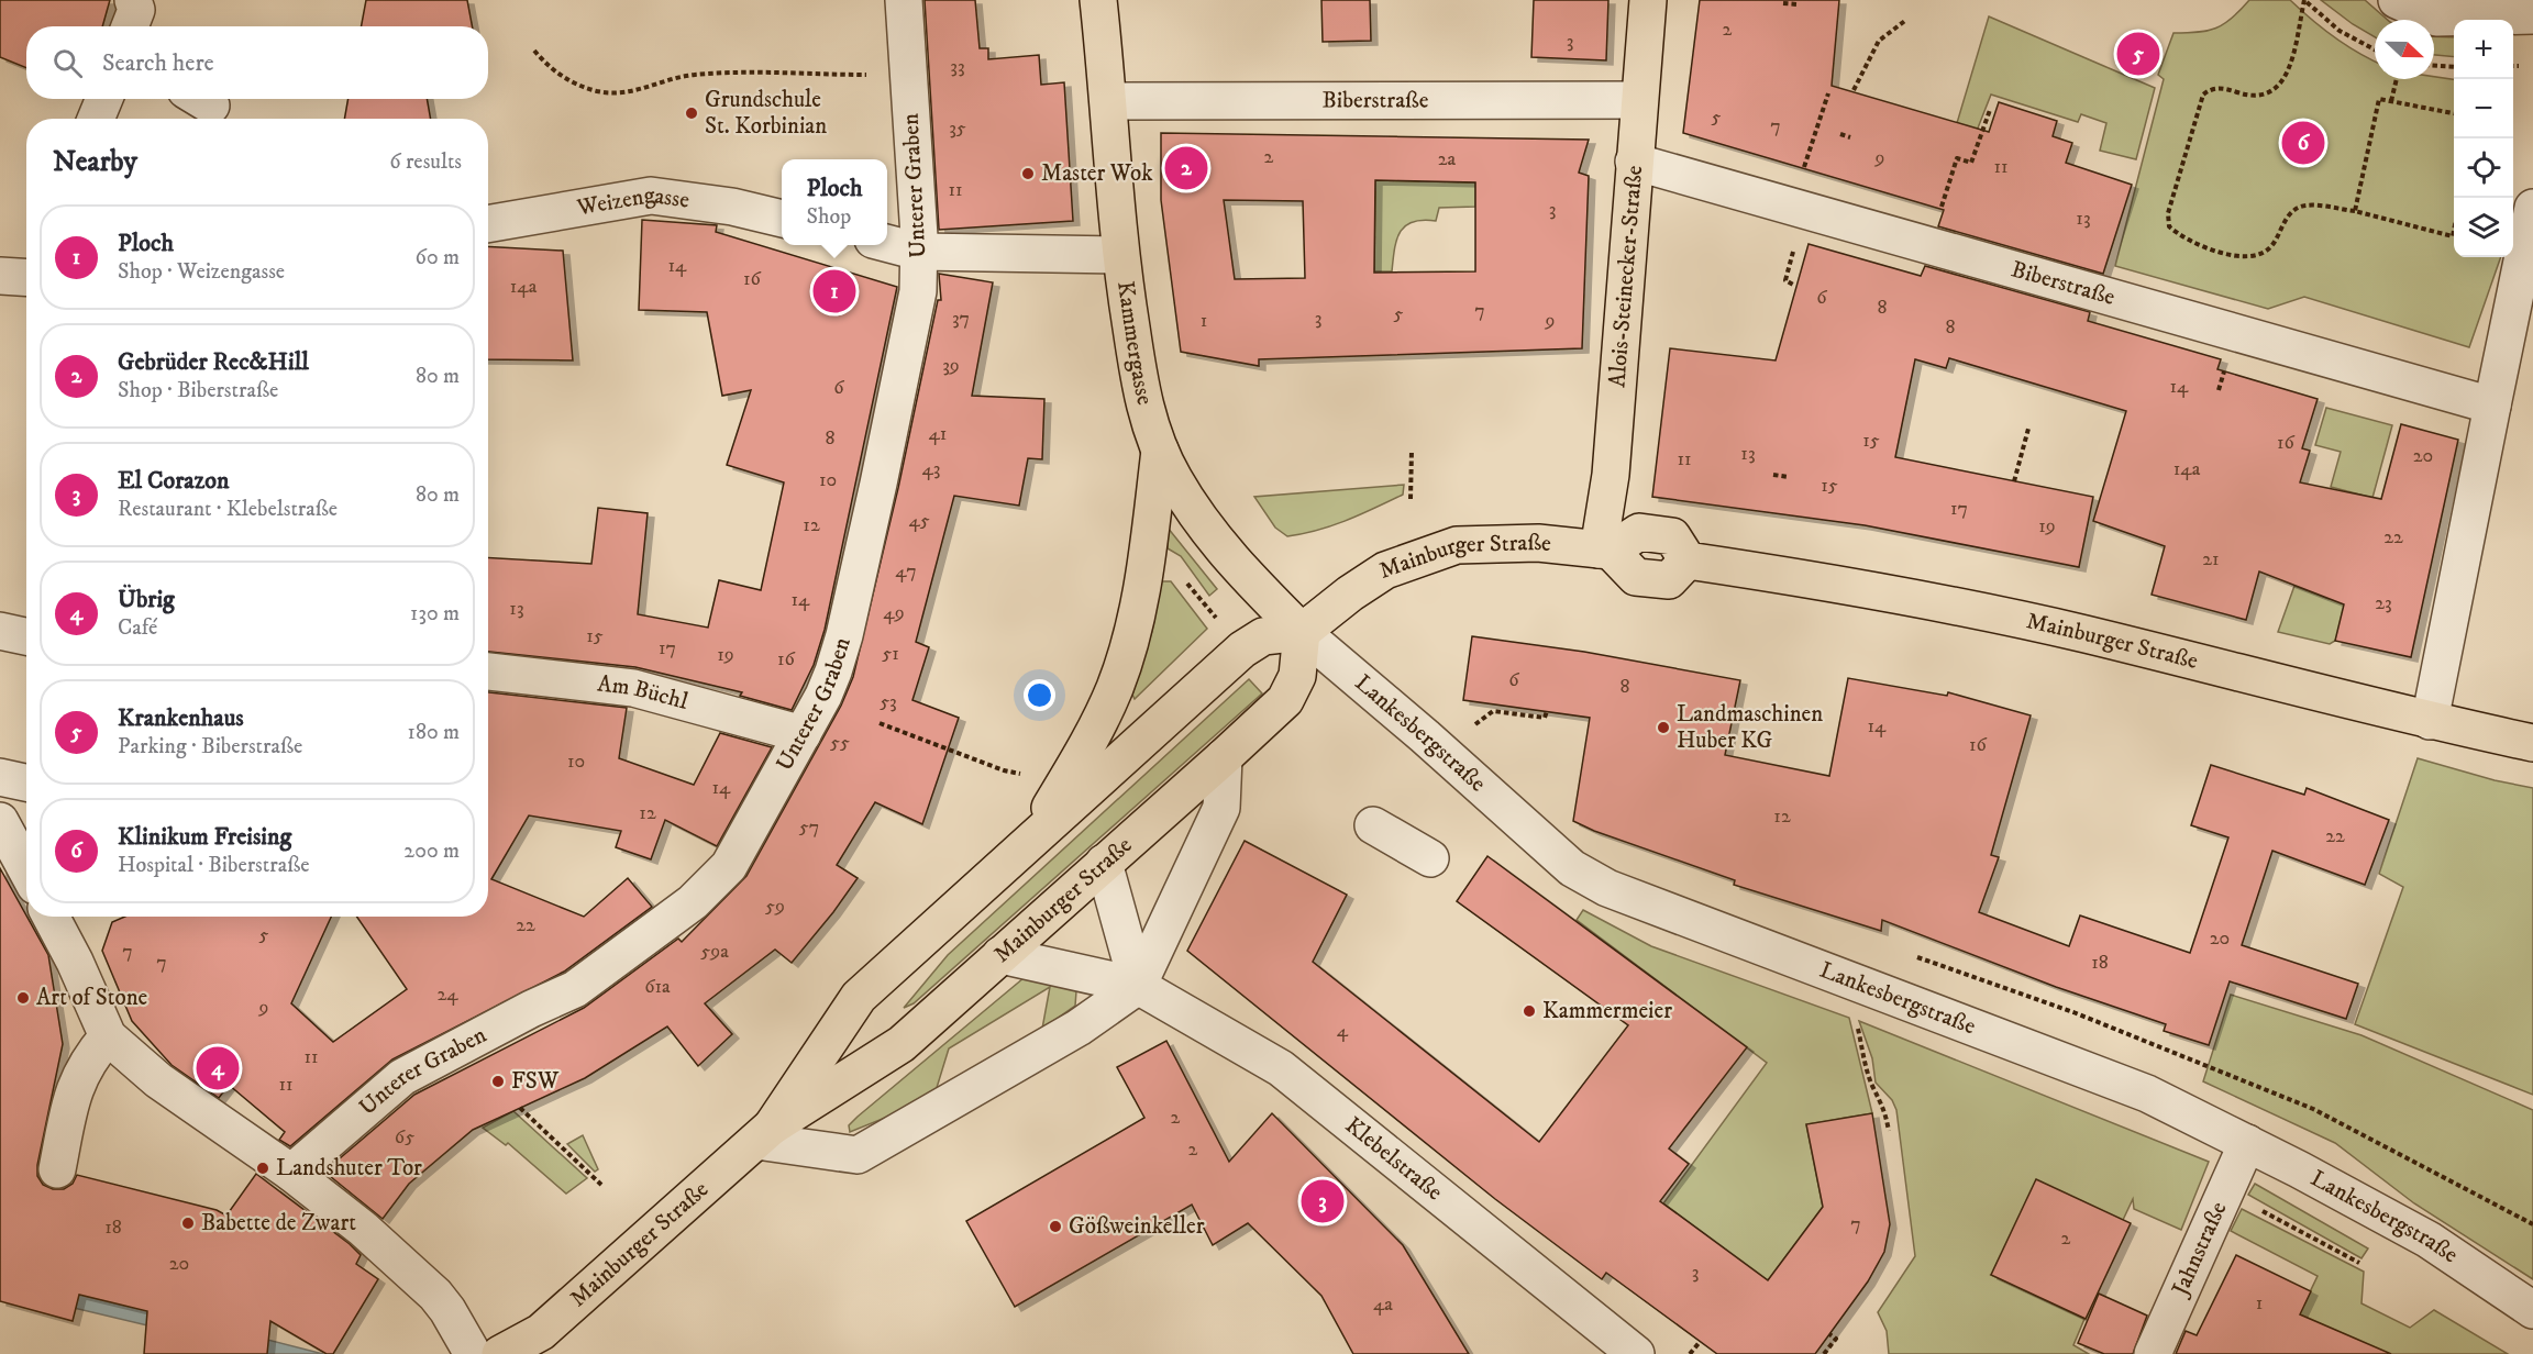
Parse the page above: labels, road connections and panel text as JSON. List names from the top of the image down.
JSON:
{
  "streets": {
    "main road": ["Alois-Steinecker-Straße", "Kammergasse", "Mainburger Straße"],
    "street": [
      "Biberstraße",
      "Unterer Graben",
      "Weizengasse",
      "Am Büchl",
      "Lankesbergstraße",
      "Klebelstraße",
      "Jahnstraße"
    ]
  },
  "crossings": [
    ["Biberstraße", "Alois-Steinecker-Straße"],
    ["Biberstraße", "Kammergasse"],
    ["Unterer Graben", "Am Büchl"],
    ["Alois-Steinecker-Straße", "Mainburger Straße"],
    ["Kammergasse", "Mainburger Straße"],
    ["Kammergasse", "Lankesbergstraße"],
    ["Mainburger Straße", "Lankesbergstraße"],
    ["Mainburger Straße", "Klebelstraße"],
    ["Lankesbergstraße", "Jahnstraße"]
  ],
  "places": [
    "Grundschule St. Korbinian",
    "Master Wok",
    "Landmaschinen Huber KG",
    "Art of Stone",
    "Kammermeier",
    "FSW",
    "Landshuter Tor",
    "Babette de Zwart",
    "Gößweinkeller"
  ],
  "house_numbers": [
    "2",
    "3",
    "33",
    "5",
    "7",
    "35",
    "2",
    "9",
    "2a",
    "11",
    "11",
    "3",
    "13",
    "14",
    "16",
    "14a",
    "6",
    "8",
    "7",
    "5",
    "37",
    "3",
    "1",
    "9",
    "8",
    "39",
    "14",
    "6",
    "41",
    "8",
    "15",
    "16",
    "13",
    "20",
    "11",
    "43",
    "14a",
    "10",
    "15",
    "17",
    "45",
    "12",
    "19",
    "22",
    "21",
    "47",
    "14",
    "23",
    "13",
    "49",
    "15",
    "17",
    "51",
    "19",
    "16",
    "6",
    "8",
    "53",
    "14",
    "55",
    "16",
    "10",
    "14",
    "12",
    "12",
    "57",
    "22",
    "59",
    "22",
    "5",
    "20",
    "7",
    "59a",
    "7",
    "18",
    "61a",
    "24",
    "9",
    "4",
    "11",
    "11",
    "2",
    "65",
    "2",
    "7",
    "18",
    "2",
    "20",
    "3",
    "1",
    "4a"
  ],
  "north": "right",
  "page": {
    "map_buttons": ["+", "−"],
    "search": "Search here",
    "pins": [
      "5",
      "6",
      "2",
      "1",
      "4",
      "3"
    ],
    "heading": ["Nearby", "6 results"],
    "popup": ["Ploch", "Shop"],
    "list": [
      {
        "mark": "1",
        "name": "Ploch",
        "note": "Shop · Weizengasse",
        "value": "60 m"
      },
      {
        "mark": "2",
        "name": "Gebrüder Rec&Hill",
        "note": "Shop · Biberstraße",
        "value": "80 m"
      },
      {
        "mark": "3",
        "name": "El Corazon",
        "note": "Restaurant · Klebelstraße",
        "value": "80 m"
      },
      {
        "mark": "4",
        "name": "Übrig",
        "note": "Café",
        "value": "130 m"
      },
      {
        "mark": "5",
        "name": "Krankenhaus",
        "note": "Parking · Biberstraße",
        "value": "180 m"
      },
      {
        "mark": "6",
        "name": "Klinikum Freising",
        "note": "Hospital · Biberstraße",
        "value": "200 m"
      }
    ]
  }
}
